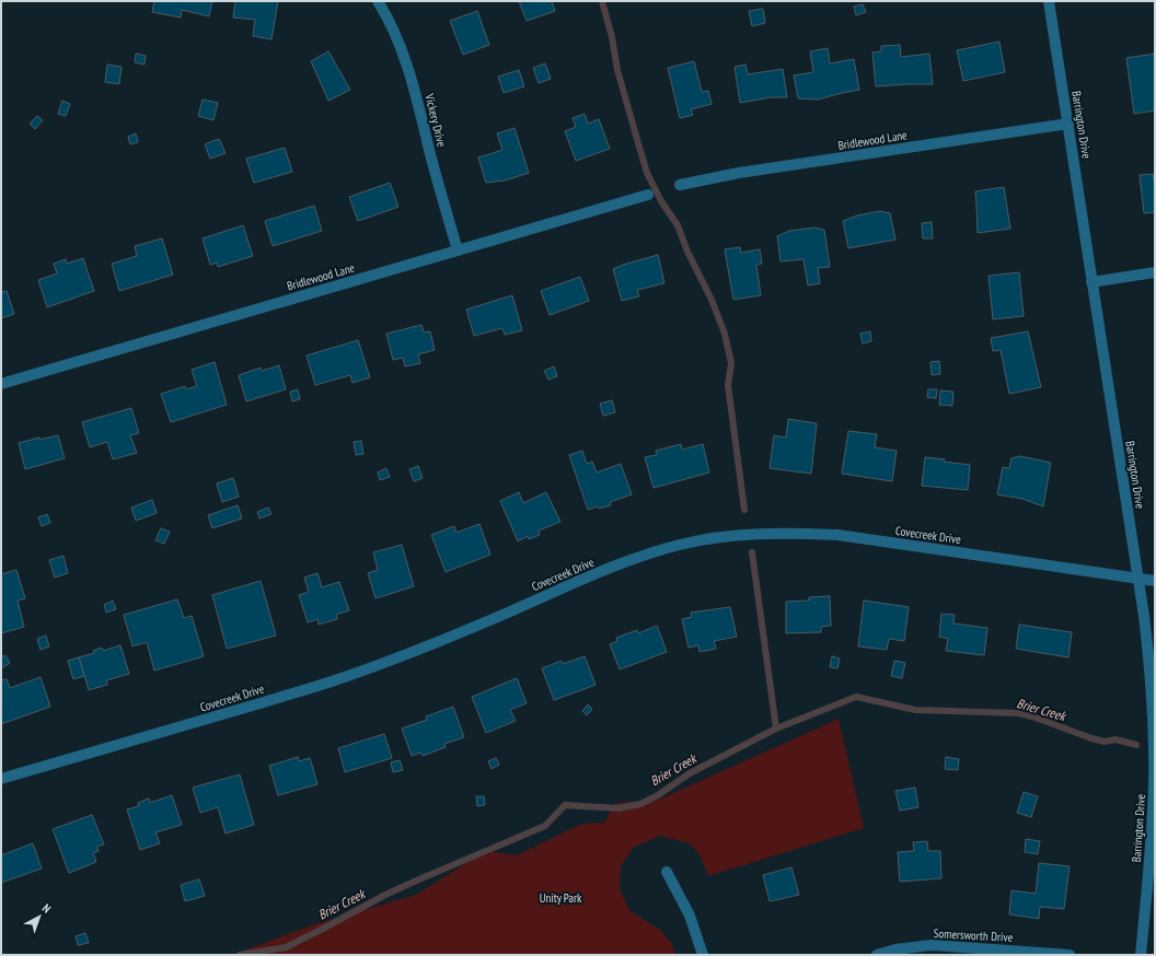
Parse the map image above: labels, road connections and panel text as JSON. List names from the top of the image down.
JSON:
{
  "streets": {
    "street": [
      "Vickery Drive",
      "Barrington Drive",
      "Bridlewood Lane",
      "Covecreek Drive",
      "Somersworth Drive"
    ]
  },
  "crossings": [
    ["Vickery Drive", "Bridlewood Lane"],
    ["Barrington Drive", "Bridlewood Lane"],
    ["Barrington Drive", "Covecreek Drive"]
  ],
  "water": ["Brier Creek"],
  "parks": ["Unity Park"],
  "north": "top right"
}
